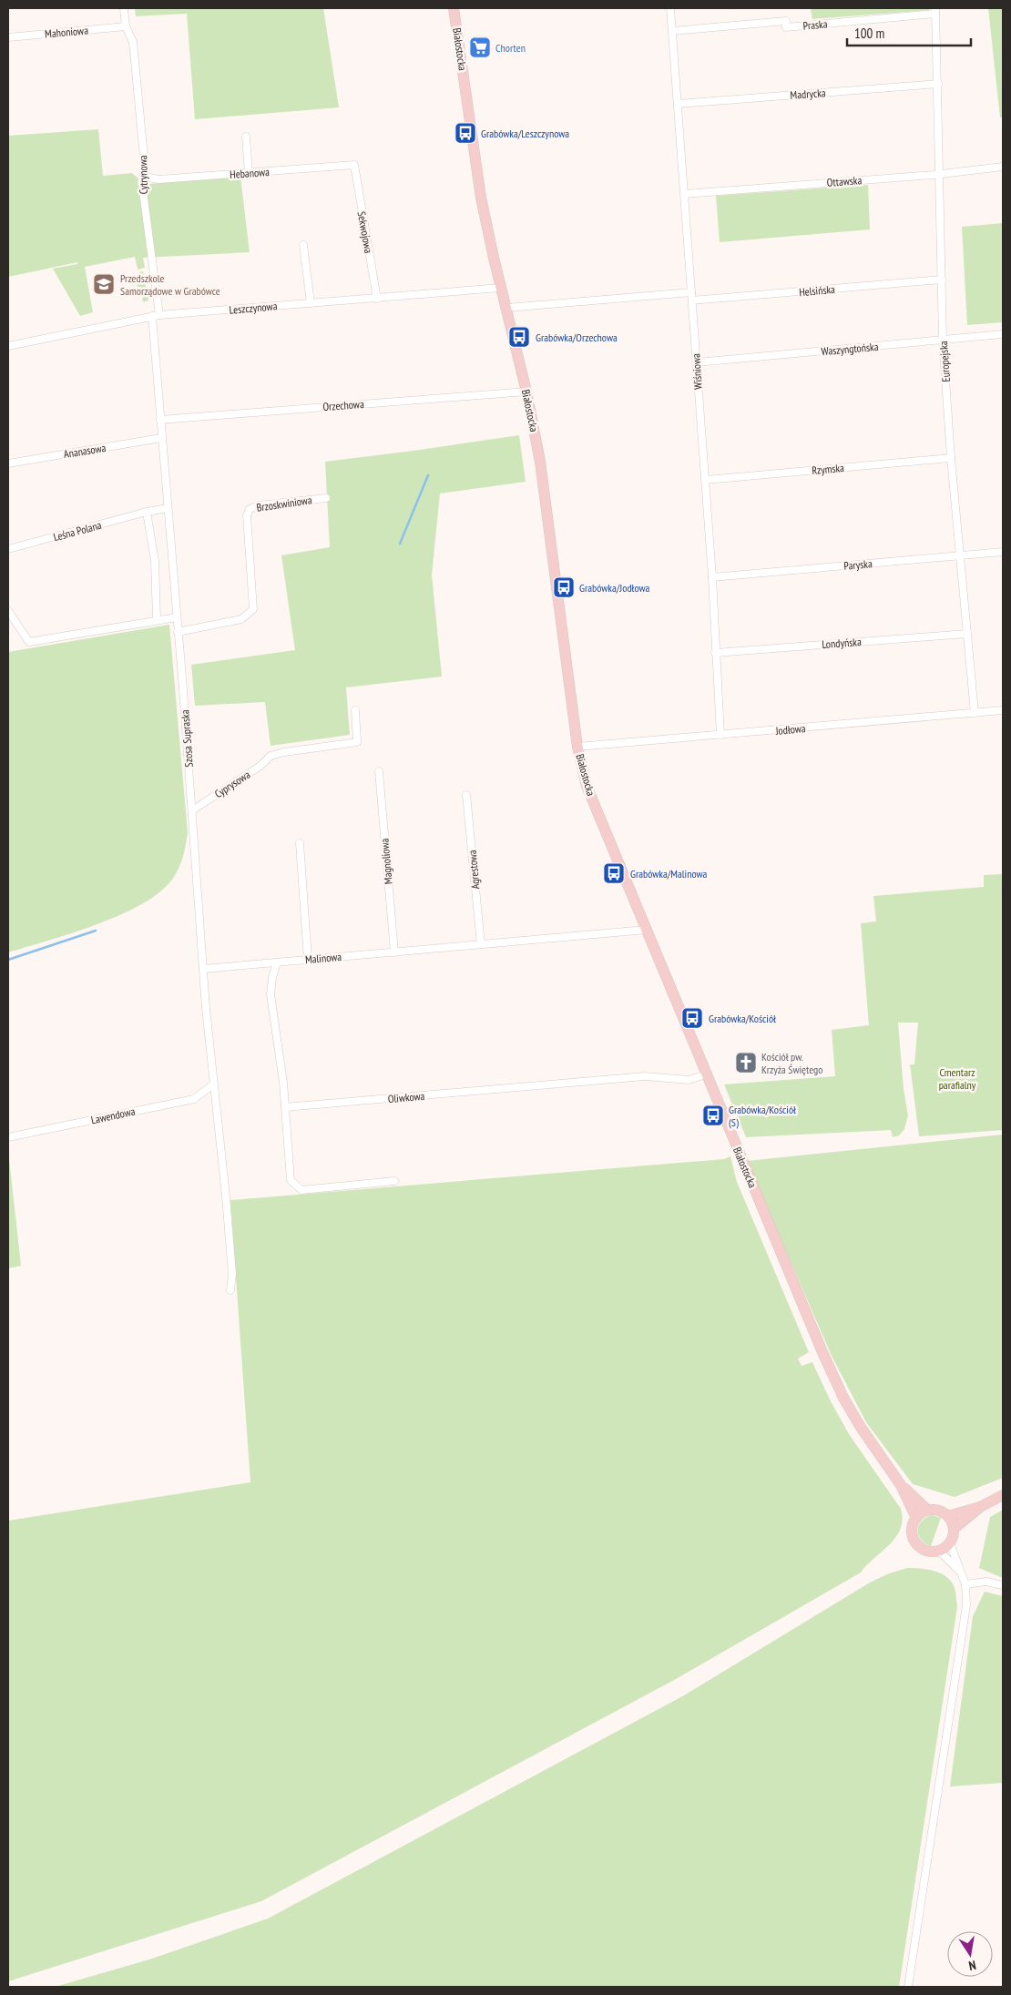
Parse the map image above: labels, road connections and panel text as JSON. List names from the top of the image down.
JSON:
{
  "streets": {
    "street": [
      "Praska",
      "Mahoniowa",
      "Białostocka",
      "Madrycka",
      "Hebanowa",
      "Cytrynowa",
      "Ottawska",
      "Sekwojowa",
      "Helsińska",
      "Leszczynowa",
      "Waszyngtońska",
      "Europejska",
      "Wiśniowa",
      "Orzechowa",
      "Ananasowa",
      "Rzymska",
      "Brzoskwiniowa",
      "Leśna Polana",
      "Paryska",
      "Londyńska",
      "Jodłowa",
      "Szosa Supraska",
      "Cyprysowa",
      "Magnoliowa",
      "Agrestowa",
      "Malinowa",
      "Oliwkowa",
      "Lawendowa"
    ]
  },
  "crossings": [
    ["Praska", "Europejska"],
    ["Praska", "Wiśniowa"],
    ["Mahoniowa", "Cytrynowa"],
    ["Białostocka", "Leszczynowa"],
    ["Białostocka", "Orzechowa"],
    ["Białostocka", "Jodłowa"],
    ["Białostocka", "Malinowa"],
    ["Białostocka", "Oliwkowa"],
    ["Madrycka", "Europejska"],
    ["Madrycka", "Wiśniowa"],
    ["Hebanowa", "Cytrynowa"],
    ["Hebanowa", "Sekwojowa"],
    ["Cytrynowa", "Leszczynowa"],
    ["Ottawska", "Europejska"],
    ["Ottawska", "Wiśniowa"],
    ["Sekwojowa", "Leszczynowa"],
    ["Helsińska", "Europejska"],
    ["Helsińska", "Wiśniowa"],
    ["Waszyngtońska", "Europejska"],
    ["Waszyngtońska", "Wiśniowa"],
    ["Europejska", "Rzymska"],
    ["Europejska", "Paryska"],
    ["Europejska", "Londyńska"],
    ["Europejska", "Jodłowa"],
    ["Wiśniowa", "Rzymska"],
    ["Wiśniowa", "Paryska"],
    ["Wiśniowa", "Londyńska"],
    ["Wiśniowa", "Jodłowa"],
    ["Brzoskwiniowa", "Szosa Supraska"],
    ["Leśna Polana", "Szosa Supraska"],
    ["Szosa Supraska", "Cyprysowa"],
    ["Szosa Supraska", "Malinowa"],
    ["Magnoliowa", "Malinowa"],
    ["Agrestowa", "Malinowa"]
  ],
  "parks": ["Cmentarz parafialny"],
  "places": {
    "supermarket": ["Chorten"],
    "bus stop": [
      "Grabówka/Leszczynowa",
      "Grabówka/Orzechowa",
      "Grabówka/Jodłowa",
      "Grabówka/Malinowa",
      "Grabówka/Kościół",
      "Grabówka/Kościół (S)"
    ],
    "school or university": ["Przedszkole Samorządowe w Grabówce"],
    "church": ["Kościół pw. Krzyża Świętego"]
  },
  "scale_bar": "100 m",
  "north": "bottom"
}
